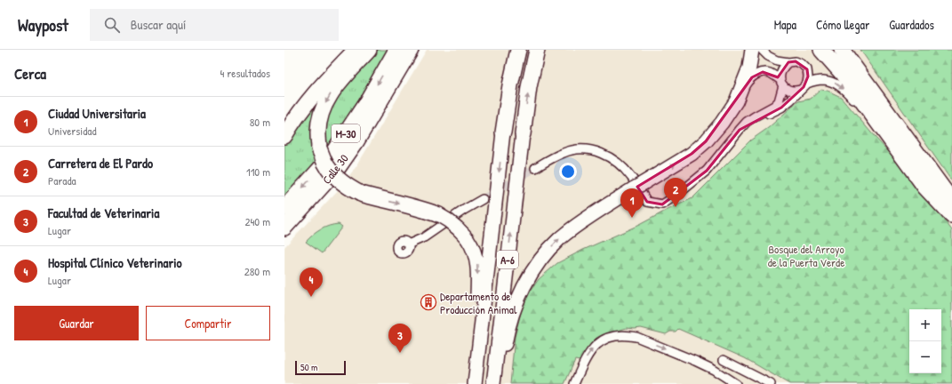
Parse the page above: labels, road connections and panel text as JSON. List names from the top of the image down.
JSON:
{
  "streets": {
    "highway": ["M-30", "Calle 30", "A-6"]
  },
  "parks": ["Bosque del Arroyo de la Puerta Verde"],
  "places": {
    "building": ["Departamento de Producción Animal"]
  },
  "scale_bar": "50 m",
  "page": {
    "header": "Waypost",
    "search": "Buscar aquí",
    "nav": ["Mapa", "Cómo llegar", "Guardados"],
    "heading": ["Cerca", "4 resultados"],
    "list": [
      {
        "mark": "1",
        "name": "Ciudad Universitaria",
        "note": "Universidad",
        "value": "80 m"
      },
      {
        "mark": "2",
        "name": "Carretera de El Pardo",
        "note": "Parada",
        "value": "110 m"
      },
      {
        "mark": "3",
        "name": "Facultad de Veterinaria",
        "note": "Lugar",
        "value": "240 m"
      },
      {
        "mark": "4",
        "name": "Hospital Clínico Veterinario",
        "note": "Lugar",
        "value": "280 m"
      }
    ],
    "pins": [
      "2",
      "1",
      "4",
      "3"
    ],
    "buttons": ["Guardar", "Compartir"],
    "map_buttons": ["+", "−"],
    "scale": "50 m"
  }
}
